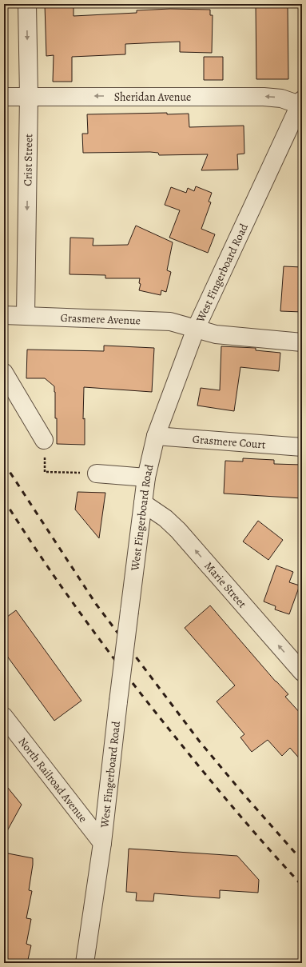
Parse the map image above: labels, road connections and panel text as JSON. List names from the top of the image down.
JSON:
{
  "streets": {
    "street": [
      "Sheridan Avenue",
      "Crist Street",
      "West Fingerboard Road",
      "Grasmere Avenue",
      "Grasmere Court",
      "Marie Street",
      "North Railroad Avenue"
    ]
  },
  "crossings": [
    ["Sheridan Avenue", "Crist Street"],
    ["Sheridan Avenue", "West Fingerboard Road"],
    ["Crist Street", "Grasmere Avenue"],
    ["West Fingerboard Road", "Grasmere Avenue"],
    ["West Fingerboard Road", "Grasmere Court"],
    ["West Fingerboard Road", "Marie Street"],
    ["West Fingerboard Road", "North Railroad Avenue"]
  ],
  "one_way": ["Sheridan Avenue", "Crist Street", "Marie Street"]
}
